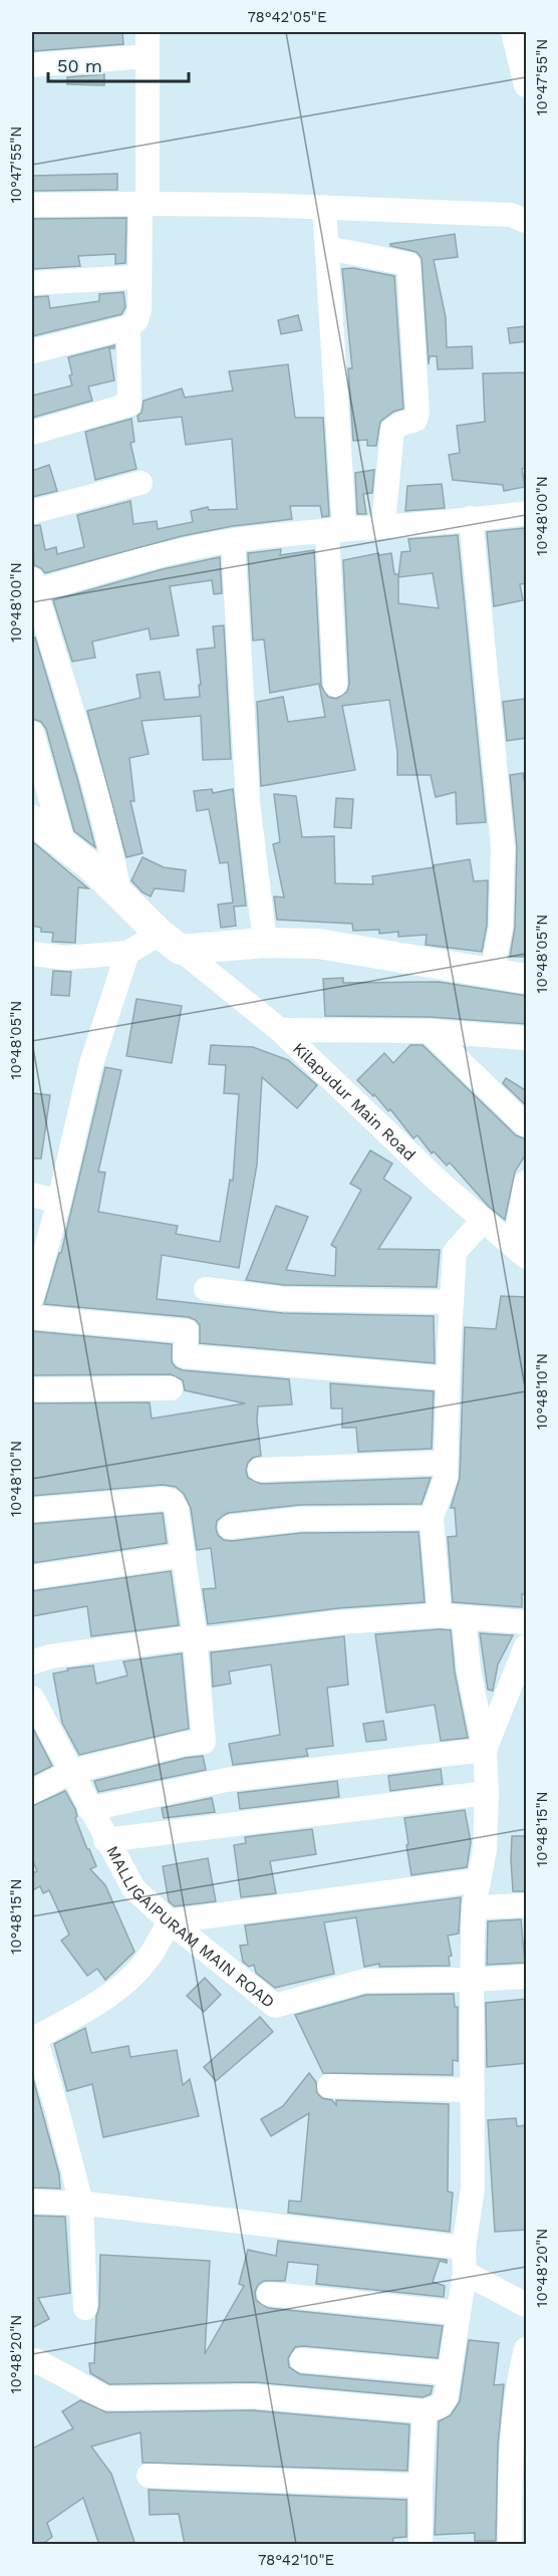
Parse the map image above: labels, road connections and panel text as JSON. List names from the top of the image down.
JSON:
{
  "streets": {
    "street": ["Kilapudur Main Road", "MALLIGAIPURAM MAIN ROAD"]
  },
  "scale_bar": "50 m",
  "coordinates": [
    "78°42'05\"E",
    "10°47'55\"N",
    "10°48'00\"N",
    "10°48'05\"N",
    "10°48'10\"N",
    "10°48'15\"N",
    "10°48'20\"N",
    "78°42'10\"E"
  ]
}
